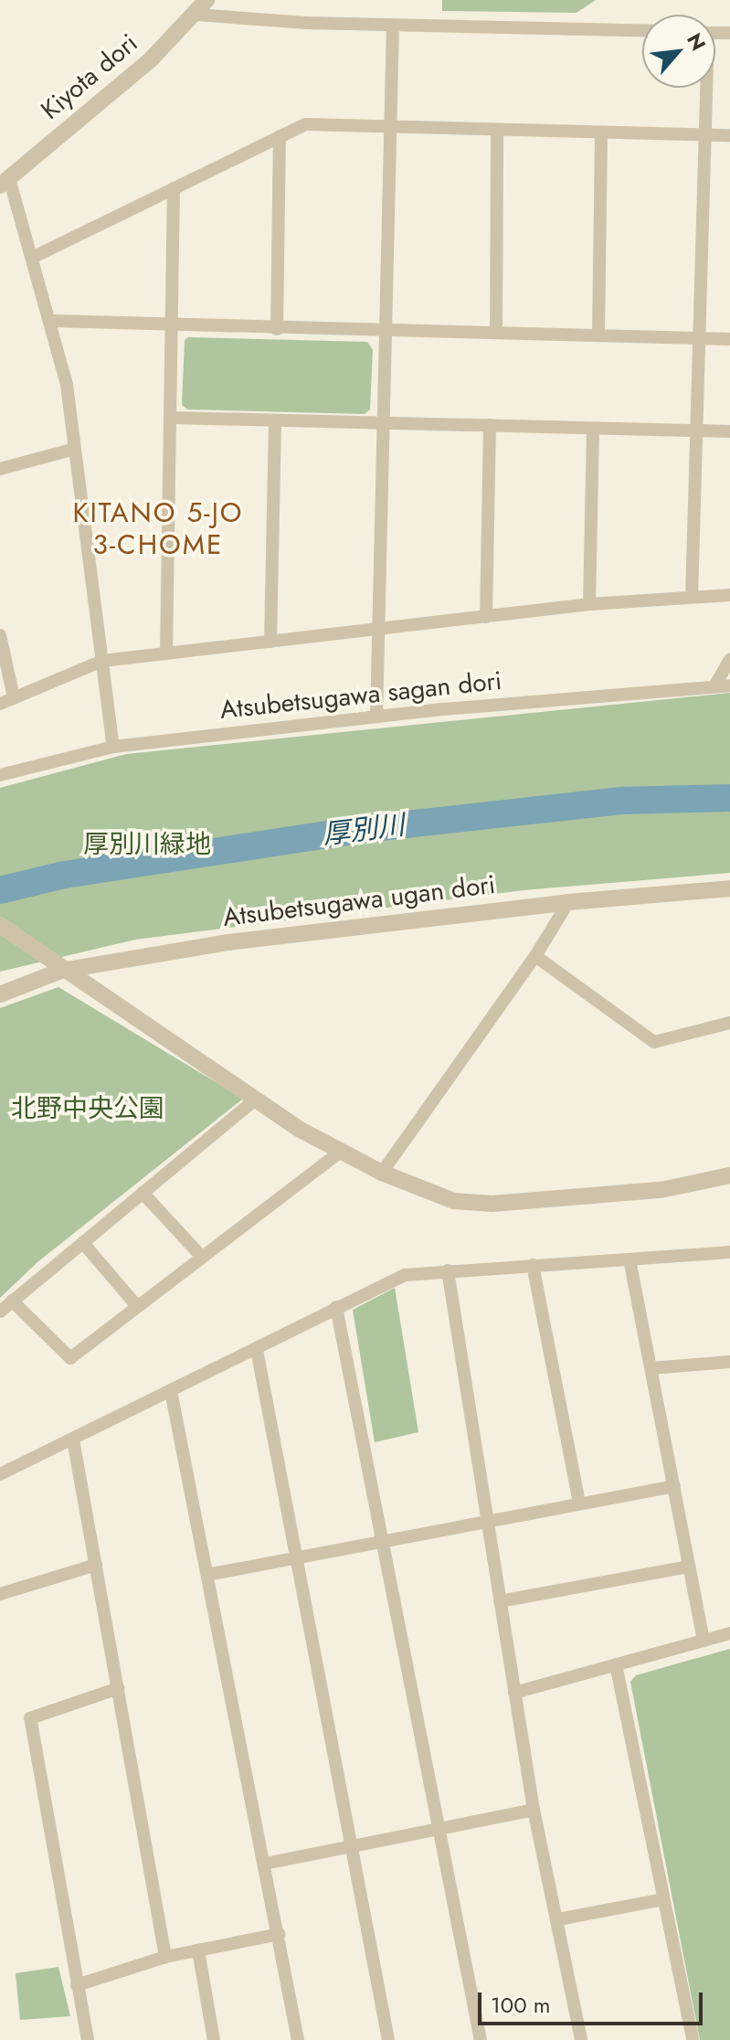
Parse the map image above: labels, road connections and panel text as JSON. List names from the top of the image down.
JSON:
{
  "streets": {
    "street": ["Kiyota dori", "Atsubetsugawa sagan dori", "Atsubetsugawa ugan dori"]
  },
  "districts": ["KITANO 5-JO 3-CHOME"],
  "water": ["厚別川"],
  "parks": ["厚別川緑地", "北野中央公園"],
  "scale_bar": "100 m",
  "north": "top right"
}
